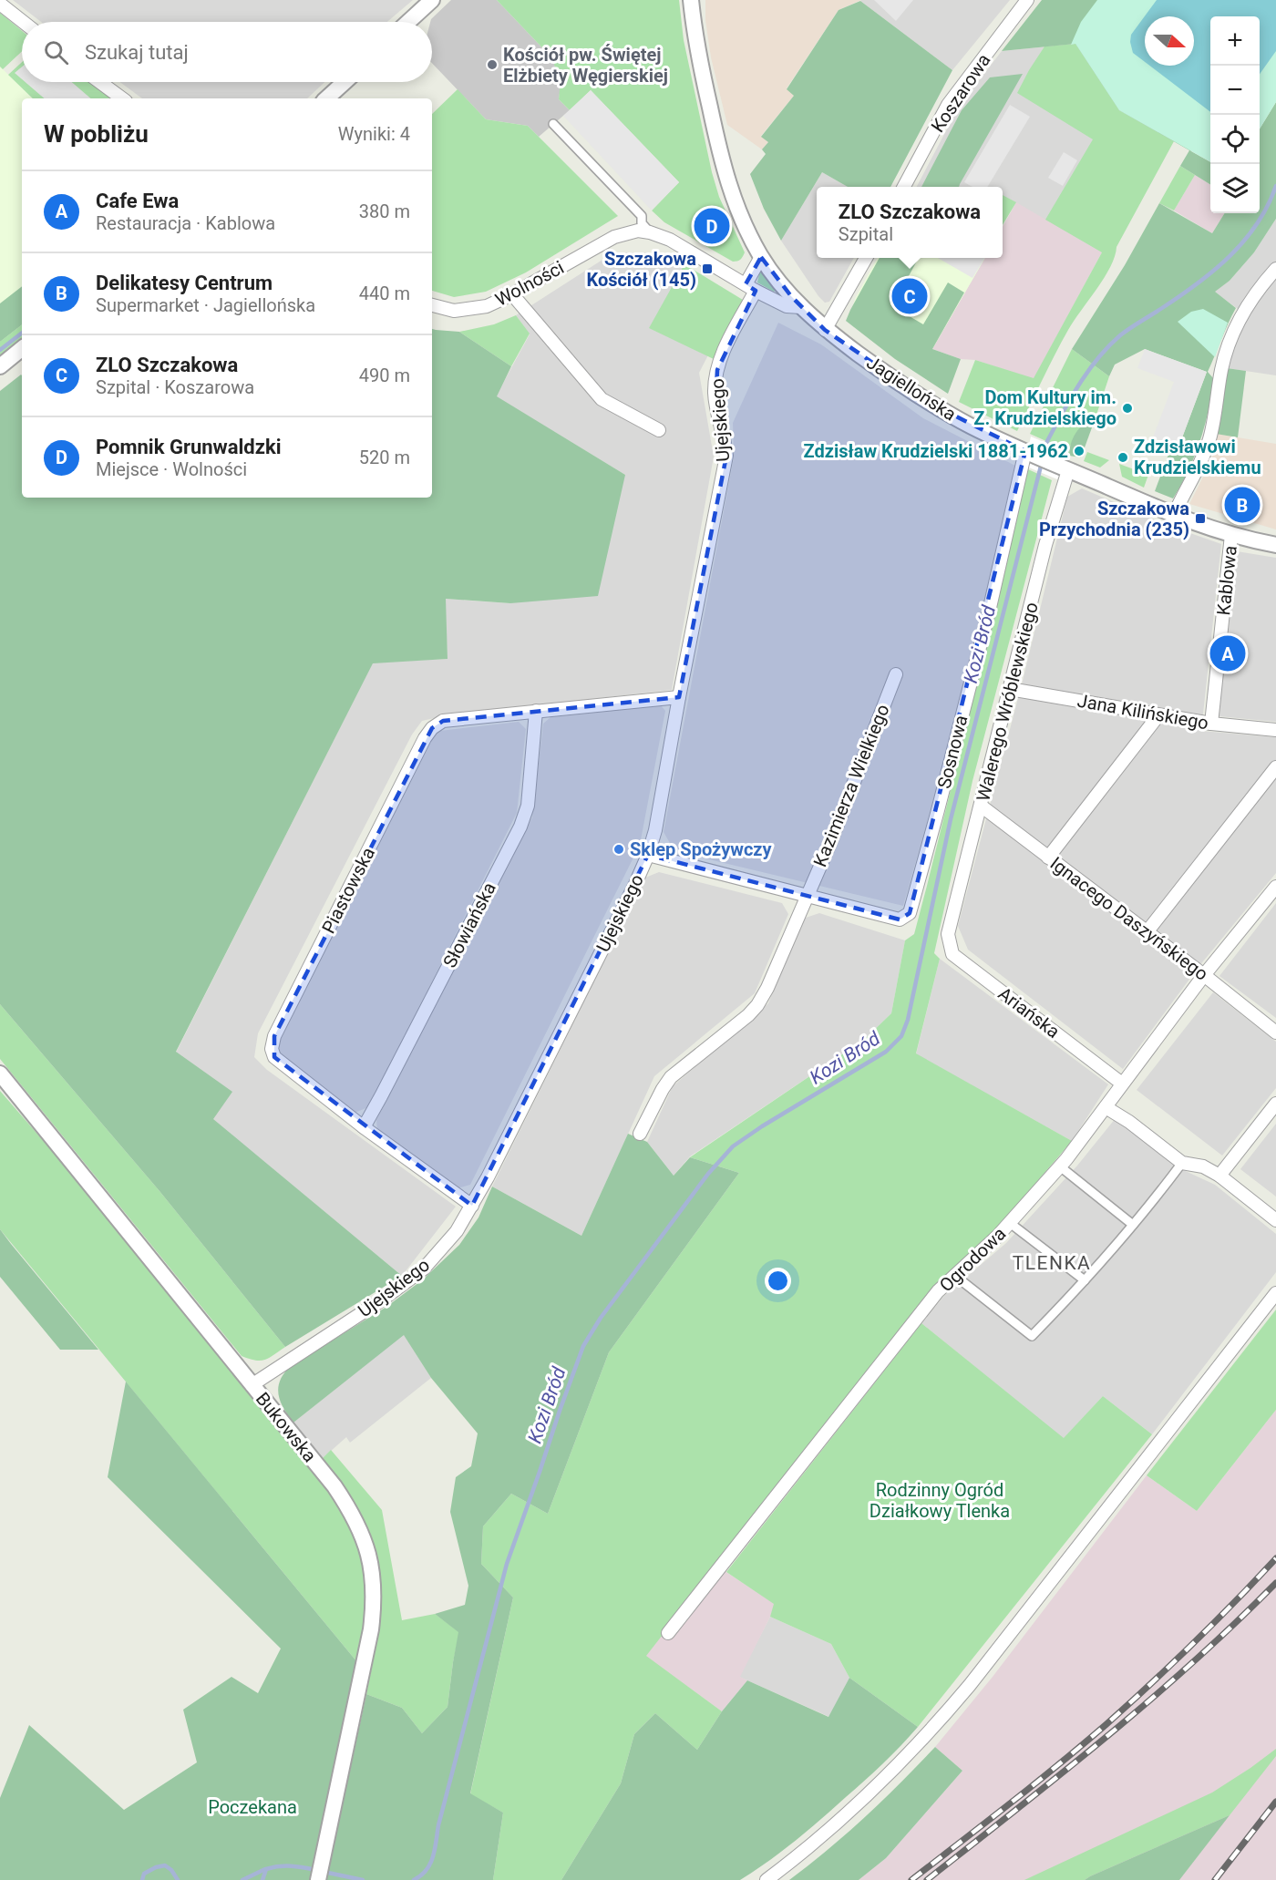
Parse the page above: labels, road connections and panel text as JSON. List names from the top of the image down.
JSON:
{
  "streets": {
    "street": [
      "Koszarowa",
      "Wolności",
      "Jagiellońska",
      "Ujejskiego",
      "Kablowa",
      "Walerego Wróblewskiego",
      "Jana Kilińskiego",
      "Sosnowa",
      "Kazimierza Wielkiego",
      "Piastowska",
      "Ignacego Daszyńskiego",
      "Słowiańska",
      "Ariańska",
      "Ogrodowa",
      "Bukowska"
    ]
  },
  "crossings": [
    ["Wolności", "Jagiellońska"],
    ["Wolności", "Ujejskiego"],
    ["Jagiellońska", "Ujejskiego"],
    ["Jagiellońska", "Kablowa"],
    ["Jagiellońska", "Walerego Wróblewskiego"],
    ["Jagiellońska", "Sosnowa"],
    ["Ujejskiego", "Piastowska"],
    ["Ujejskiego", "Bukowska"],
    ["Kablowa", "Jana Kilińskiego"],
    ["Walerego Wróblewskiego", "Jana Kilińskiego"],
    ["Walerego Wróblewskiego", "Ignacego Daszyńskiego"],
    ["Walerego Wróblewskiego", "Ariańska"],
    ["Sosnowa", "Kazimierza Wielkiego"],
    ["Piastowska", "Słowiańska"],
    ["Ignacego Daszyńskiego", "Ogrodowa"],
    ["Ariańska", "Ogrodowa"]
  ],
  "districts": ["TLENKA"],
  "water": ["Kozi Bród"],
  "parks": ["Rodzinny Ogród Działkowy Tlenka", "Poczekana"],
  "places": {
    "other": [
      "Kościół pw. Świętej Elżbiety Węgierskiej",
      "Dom Kultury im. Z. Krudzielskiego",
      "Zdzisław Krudzielski 1881-1962",
      "Zdzisławowi Krudzielskiemu",
      "Sklep Spożywczy"
    ],
    "transit": ["Szczakowa Kościół (145)", "Szczakowa Przychodnia (235)"]
  },
  "north": "right",
  "page": {
    "map_buttons": ["+", "−"],
    "search": "Szukaj tutaj",
    "heading": ["W pobliżu", "Wyniki: 4"],
    "list": [
      {
        "mark": "A",
        "name": "Cafe Ewa",
        "note": "Restauracja · Kablowa",
        "value": "380 m"
      },
      {
        "mark": "B",
        "name": "Delikatesy Centrum",
        "note": "Supermarket · Jagiellońska",
        "value": "440 m"
      },
      {
        "mark": "C",
        "name": "ZLO Szczakowa",
        "note": "Szpital · Koszarowa",
        "value": "490 m"
      },
      {
        "mark": "D",
        "name": "Pomnik Grunwaldzki",
        "note": "Miejsce · Wolności",
        "value": "520 m"
      }
    ],
    "popup": ["ZLO Szczakowa", "Szpital"],
    "pins": [
      "D",
      "C",
      "B",
      "A"
    ]
  }
}
